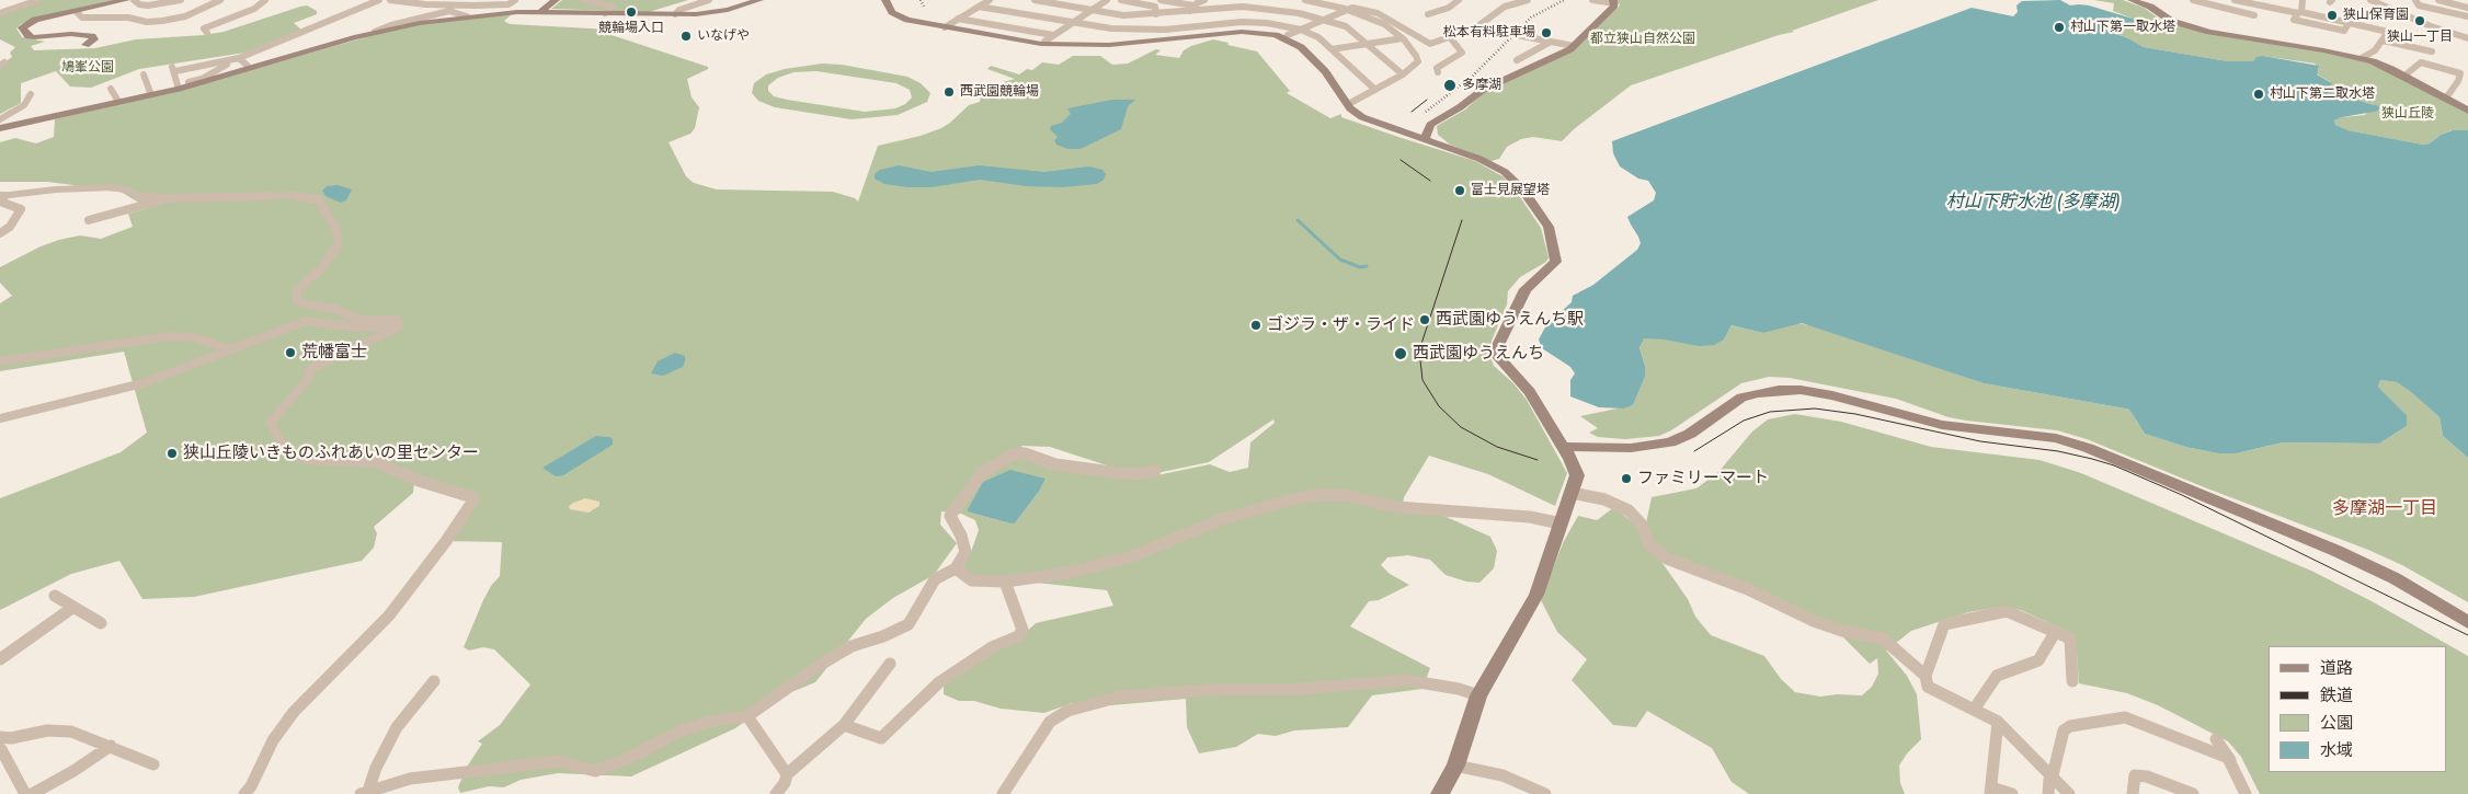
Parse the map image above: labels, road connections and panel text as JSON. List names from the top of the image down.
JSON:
{
  "districts": ["多摩湖一丁目"],
  "water": ["村山下貯水池 (多摩湖)"],
  "parks": ["都立狭山自然公園", "鳩峯公園", "狭山丘陵"],
  "places": [
    "競輪場入口",
    "狭山保育園",
    "狭山一丁目",
    "村山下第一取水塔",
    "松本有料駐車場",
    "いなげや",
    "多摩湖",
    "西武園競輪場",
    "村山下第二取水塔",
    "富士見展望塔",
    "西武園ゆうえんち駅",
    "ゴジラ・ザ・ライド",
    "荒幡富士",
    "西武園ゆうえんち",
    "狭山丘陵いきものふれあいの里センター",
    "ファミリーマート"
  ],
  "legend": [
    "道路",
    "鉄道",
    "公園",
    "水域"
  ]
}
